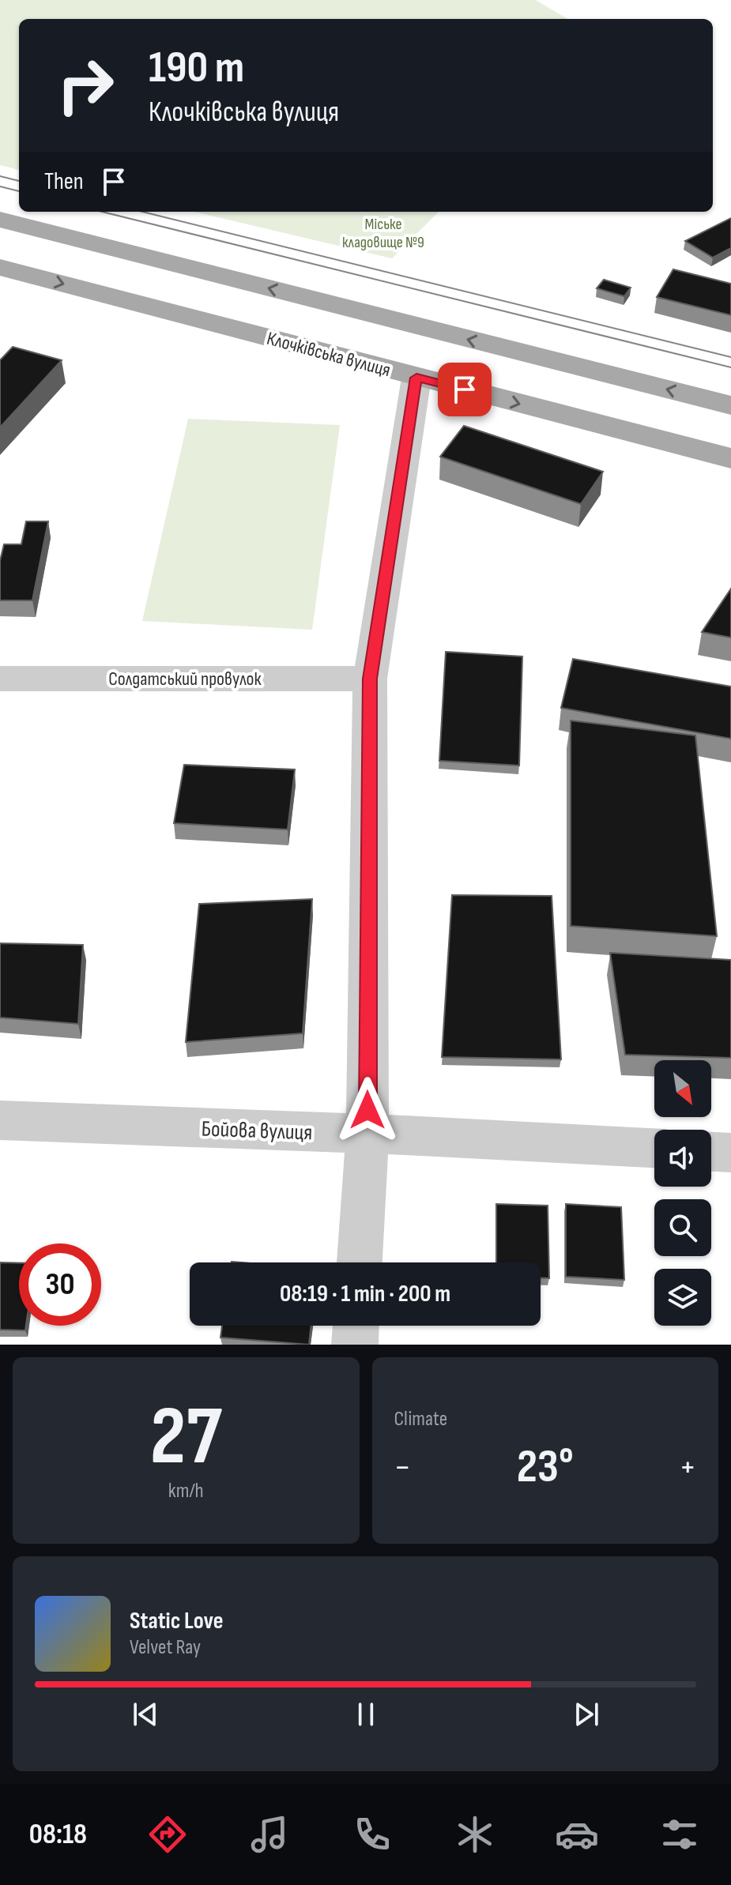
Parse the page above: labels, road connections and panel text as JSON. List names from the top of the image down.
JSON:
{
  "streets": {
    "main road": ["Клочківська вулиця"],
    "street": ["Солдатський провулок", "Бойова вулиця"]
  },
  "parks": ["Міське кладовище №9"],
  "north": "bottom right",
  "page": {
    "turn": ["190 m", "Клочківська вулиця"],
    "then": "Then",
    "limit": "30",
    "trip": "08:19 · 1 min · 200 m",
    "tile": [
      ["27", "km/h"],
      "Climate"
    ],
    "heat": ["−", "23°", "+"],
    "song": ["Static Love", "Velvet Ray"],
    "tabs": "08:18"
  }
}
